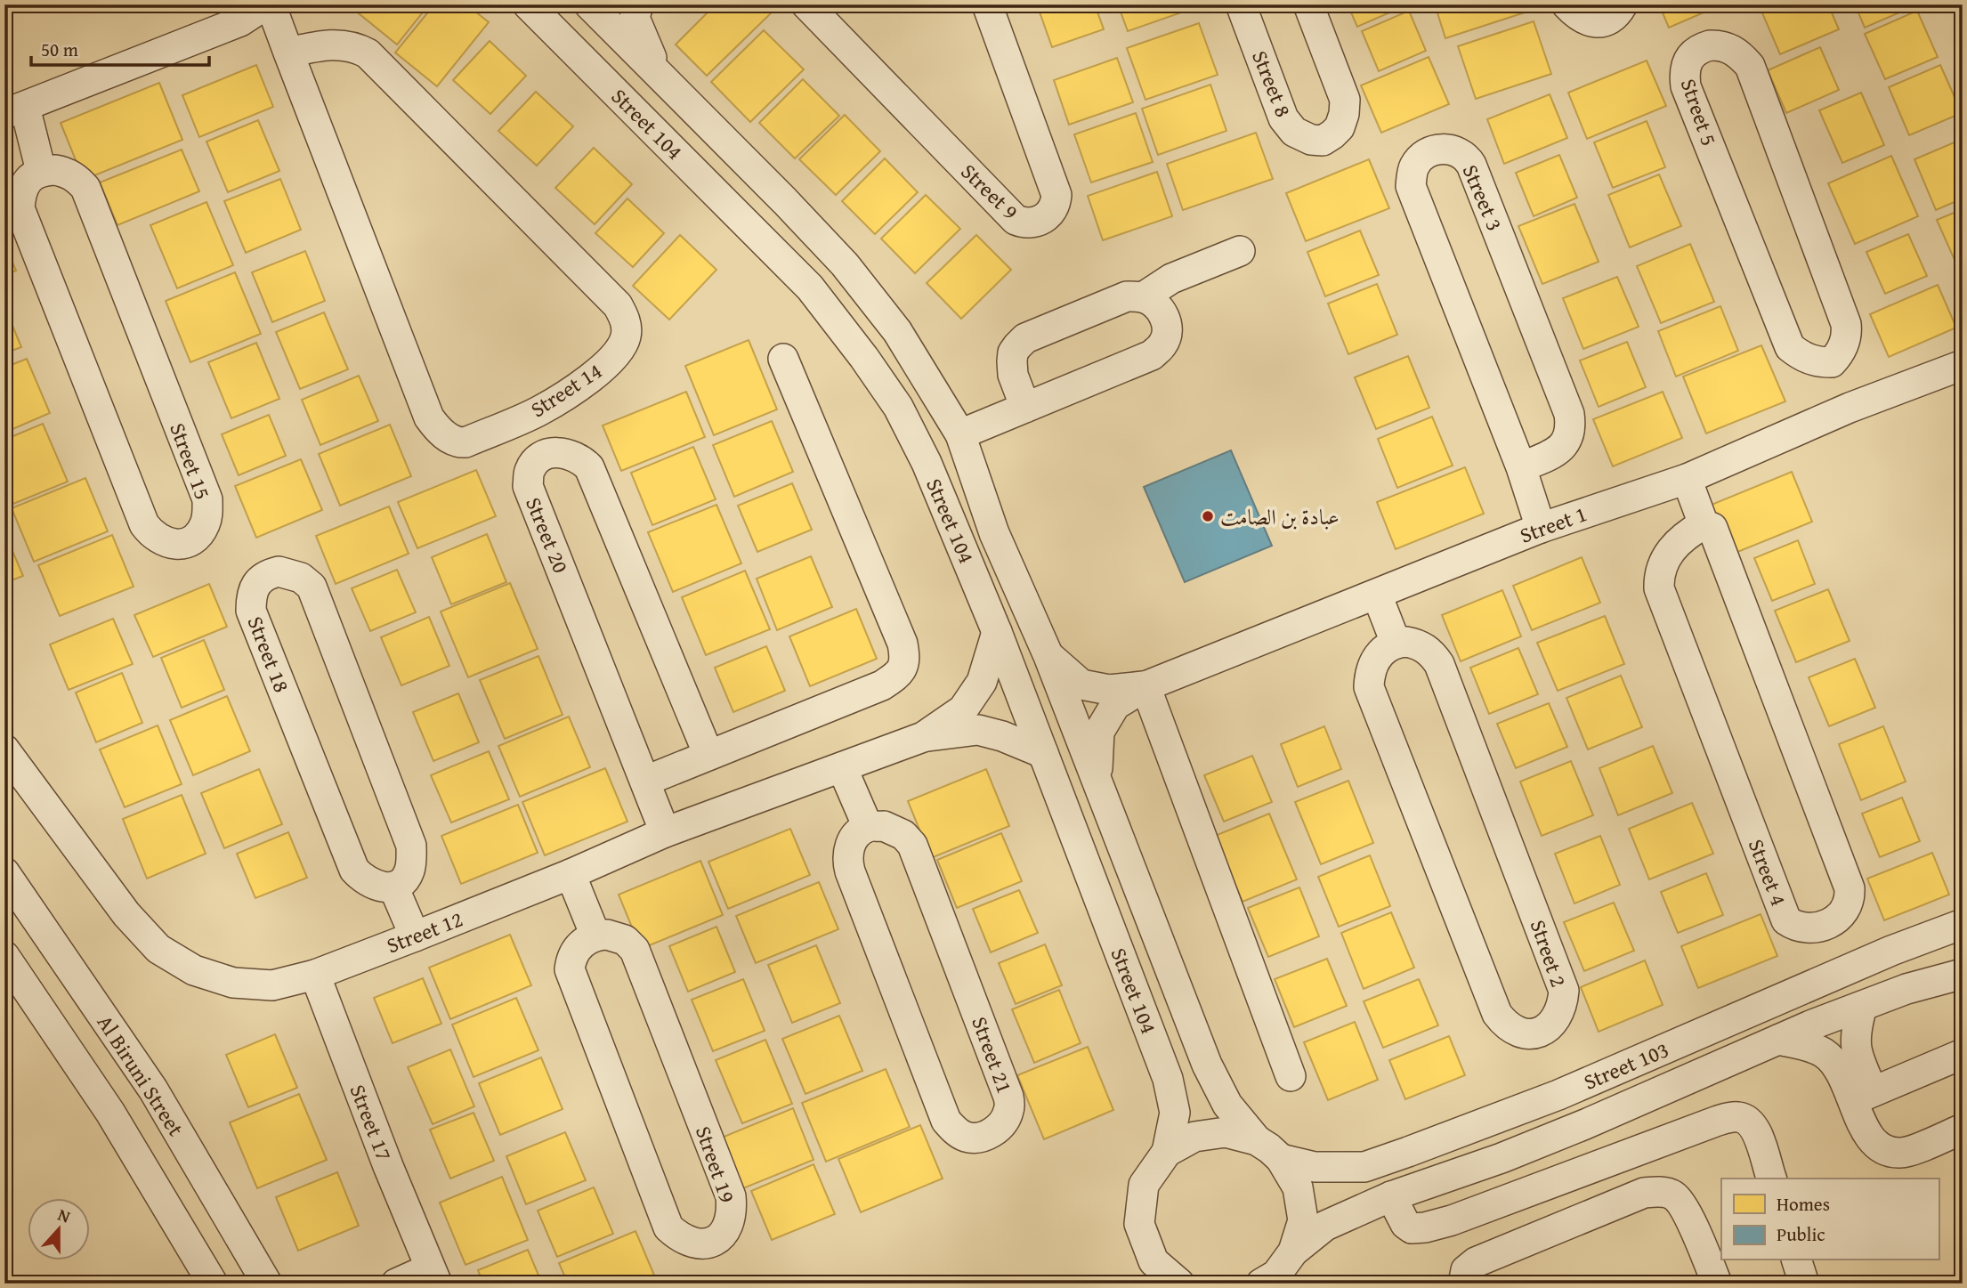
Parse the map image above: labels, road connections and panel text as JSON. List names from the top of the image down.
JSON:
{
  "streets": {
    "street": [
      "Street 8",
      "Street 5",
      "Street 104",
      "Street 9",
      "Street 3",
      "Street 14",
      "Street 15",
      "Street 1",
      "Street 20",
      "Street 18",
      "Street 4",
      "Street 12",
      "Street 2",
      "Street 21",
      "Street 103",
      "Al Biruni Street",
      "Street 17",
      "Street 19"
    ]
  },
  "crossings": [
    ["Street 104", "Street 1"],
    ["Street 104", "Street 12"],
    ["Street 3", "Street 1"],
    ["Street 1", "Street 4"],
    ["Street 20", "Street 12"],
    ["Street 12", "Street 17"]
  ],
  "places": ["عبادة بن الصامت"],
  "legend": ["Homes", "Public"],
  "scale_bar": "50 m",
  "north": "top"
}
